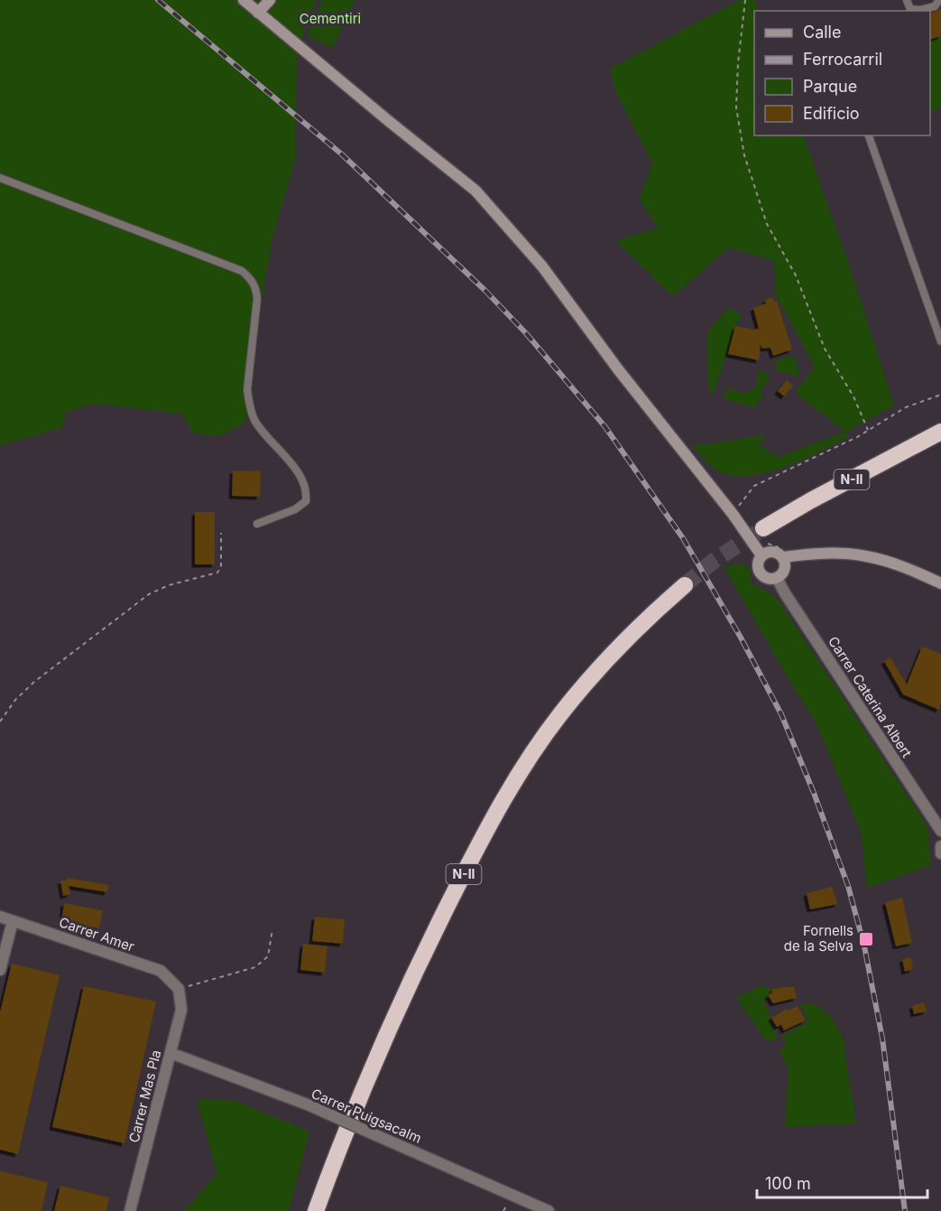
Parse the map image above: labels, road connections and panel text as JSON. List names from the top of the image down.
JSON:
{
  "streets": {
    "highway": ["N-II"],
    "street": [
      "Carrer Caterina Albert",
      "Carrer Amer",
      "Carrer Mas Pla",
      "Carrer Puigsacalm"
    ]
  },
  "crossings": [
    ["Carrer Amer", "Carrer Mas Pla"],
    ["Carrer Mas Pla", "Carrer Puigsacalm"]
  ],
  "parks": ["Cementiri"],
  "places": {
    "transit": ["Fornells de la Selva"]
  },
  "legend": [
    "Calle",
    "Ferrocarril",
    "Parque",
    "Edificio"
  ],
  "scale_bar": "100 m"
}
